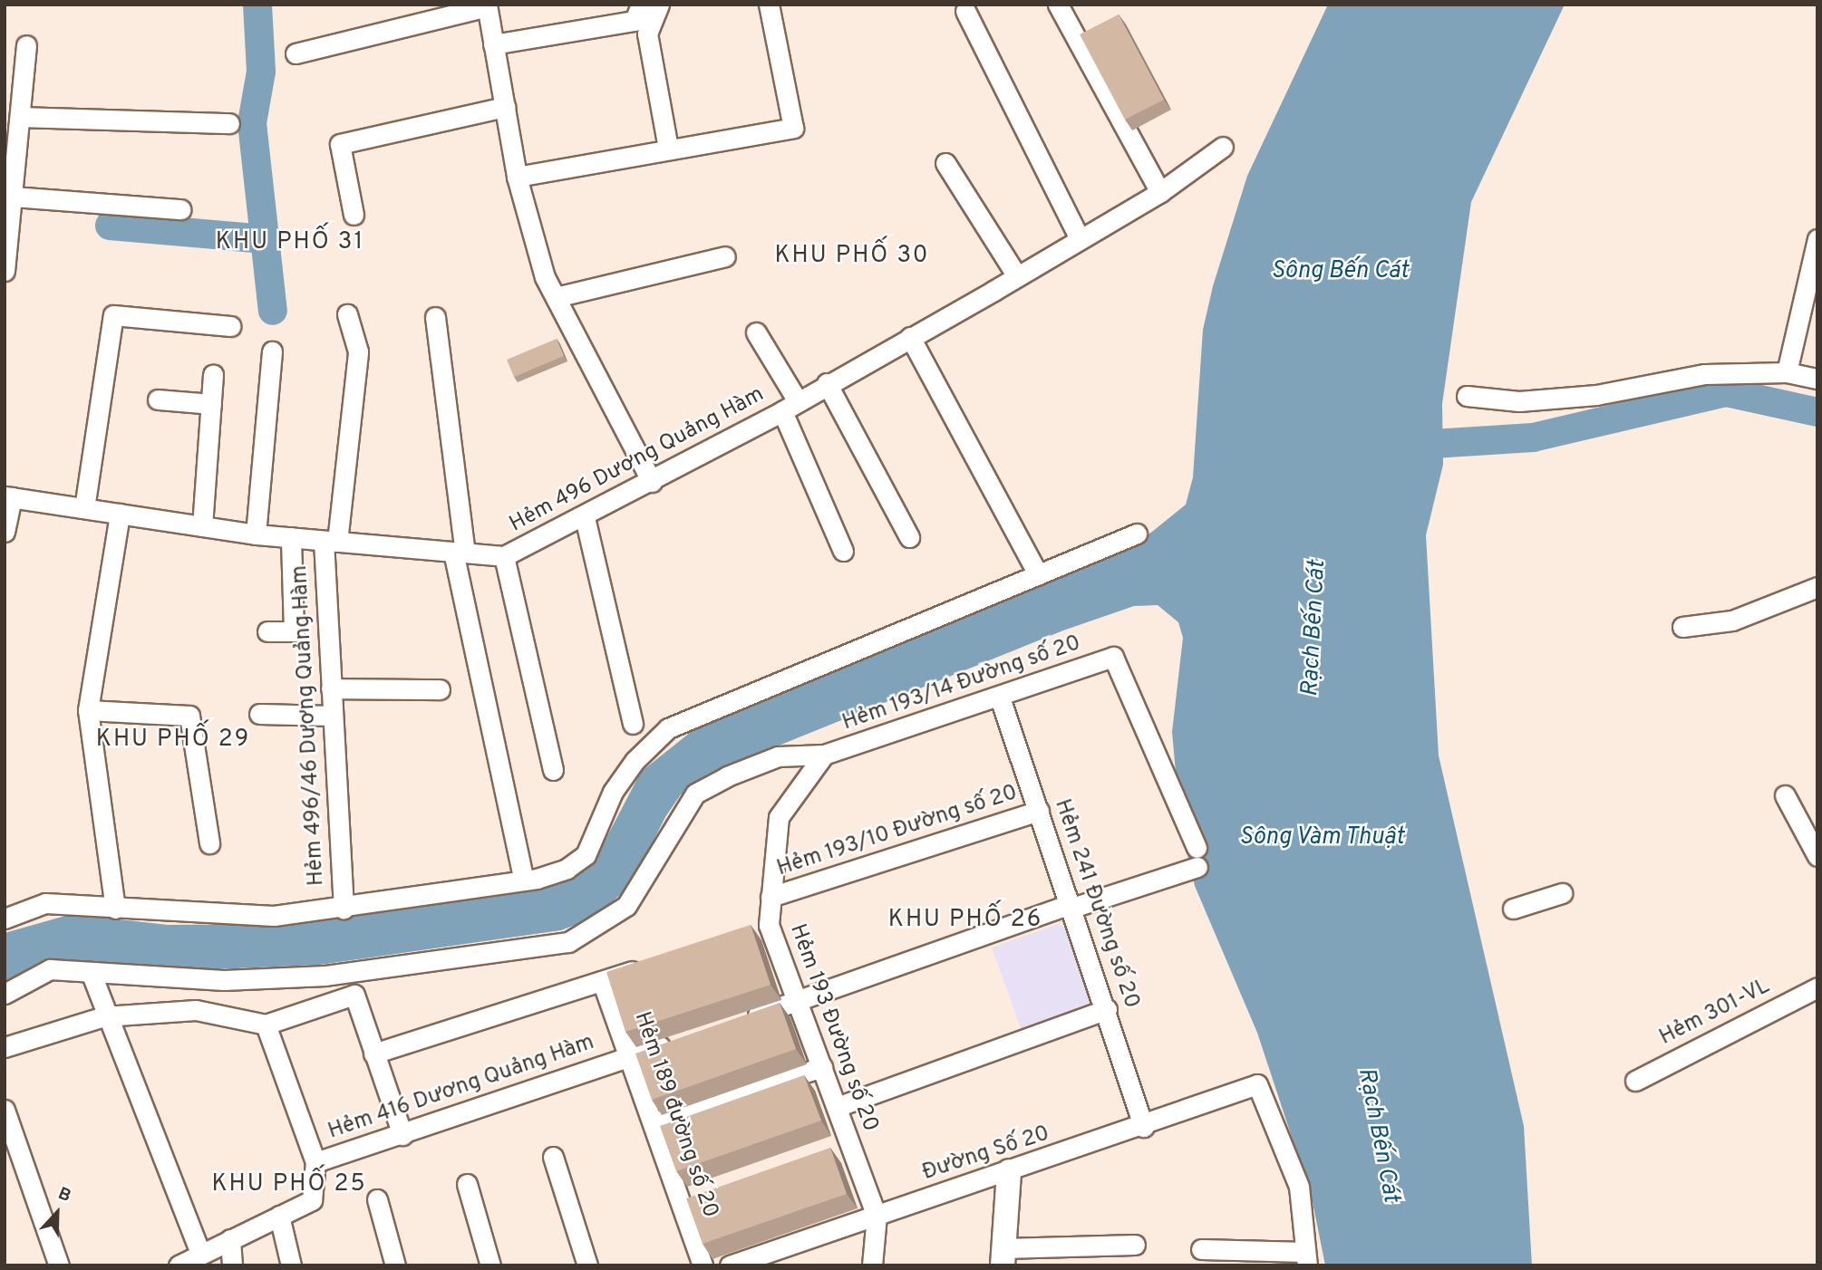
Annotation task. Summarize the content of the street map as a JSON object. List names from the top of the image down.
{
  "streets": {
    "street": [
      "Hẻm 496 Dương Quảng Hàm",
      "Hẻm 193/14 Đường số 20",
      "Hẻm 496/46 Dương Quảng Hàm",
      "Hẻm 193/10 Đường số 20",
      "Hẻm 241 Đường số 20",
      "Hẻm 301-VL",
      "Hẻm 193 Đường số 20",
      "Hẻm 416 Dương Quảng Hàm",
      "Hẻm 189 đường số 20",
      "Đường Số 20"
    ]
  },
  "crossings": [
    ["Hẻm 496 Dương Quảng Hàm", "Hẻm 496/46 Dương Quảng Hàm"],
    ["Hẻm 193/14 Đường số 20", "Hẻm 241 Đường số 20"],
    ["Hẻm 193/14 Đường số 20", "Hẻm 193 Đường số 20"],
    ["Hẻm 193/10 Đường số 20", "Hẻm 241 Đường số 20"],
    ["Hẻm 193/10 Đường số 20", "Hẻm 193 Đường số 20"],
    ["Hẻm 241 Đường số 20", "Đường Số 20"],
    ["Hẻm 193 Đường số 20", "Đường Số 20"],
    ["Hẻm 416 Dương Quảng Hàm", "Hẻm 189 đường số 20"]
  ],
  "districts": [
    "KHU PHỐ 31",
    "KHU PHỐ 30",
    "KHU PHỐ 29",
    "KHU PHỐ 26",
    "KHU PHỐ 25"
  ],
  "water": ["Sông Bến Cát", "Rạch Bến Cát", "Sông Vàm Thuật"],
  "north": "top"
}
